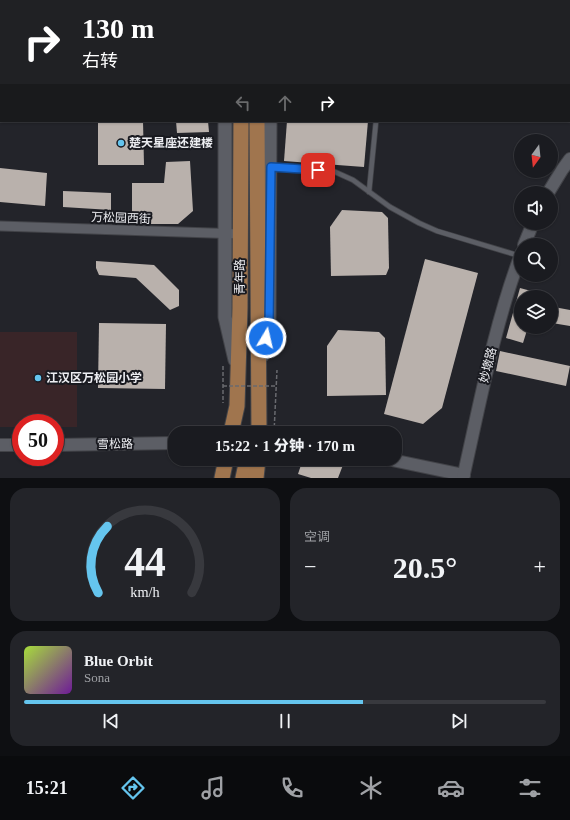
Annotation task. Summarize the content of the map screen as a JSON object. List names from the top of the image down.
{
  "streets": {
    "main road": ["青年路"],
    "street": ["万松园西街", "妙墩路", "雪松路"]
  },
  "crossings": [
    ["万松园西街", "青年路"]
  ],
  "places": ["楚天星座还建楼", "江汉区万松园小学"],
  "north": "bottom",
  "page": {
    "turn": ["130 m", "右转"],
    "limit": "50",
    "trip": "15:22 · 1 分钟 · 170 m",
    "tile": "空调",
    "heat": ["−", "20.5°", "+"],
    "song": ["Blue Orbit", "Sona"],
    "tabs": "15:21",
    "gauge": ["44", "km/h"]
  }
}
